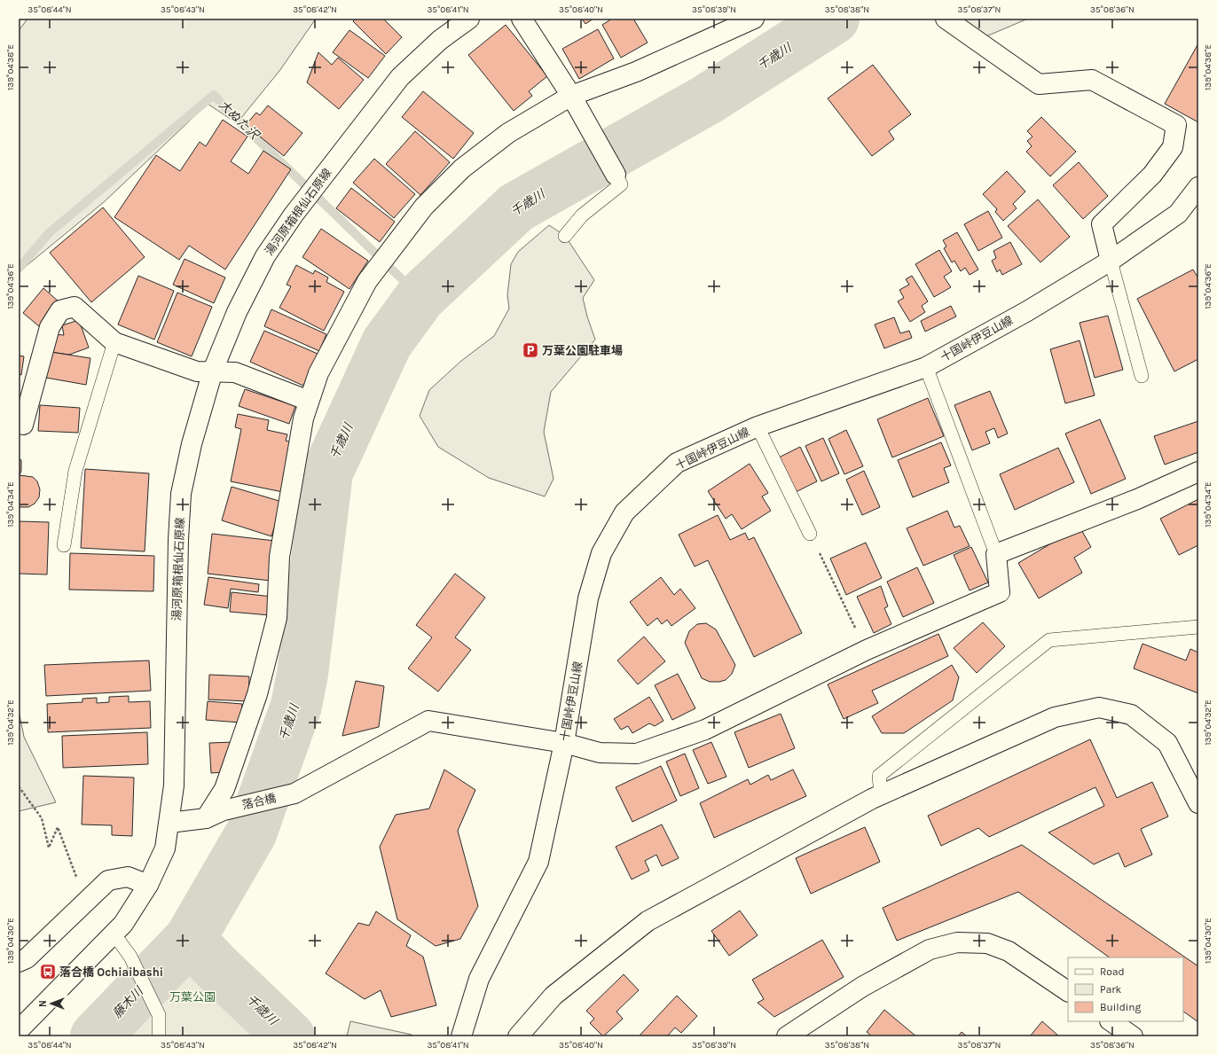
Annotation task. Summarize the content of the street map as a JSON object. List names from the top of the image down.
{
  "streets": {
    "street": ["湯河原箱根仙石原線", "十国峠伊豆山線", "落合橋"]
  },
  "crossings": [
    ["湯河原箱根仙石原線", "落合橋"],
    ["十国峠伊豆山線", "落合橋"]
  ],
  "water": ["千歳川", "大ぬた沢", "藤木川"],
  "parks": ["万葉公園"],
  "places": {
    "parking": ["万葉公園駐車場"],
    "bus stop": ["落合橋 Ochiaibashi"]
  },
  "legend": ["Road", "Park", "Building"],
  "north": "left",
  "coordinates": [
    "35°08'44\"N",
    "35°08'43\"N",
    "35°08'42\"N",
    "35°08'41\"N",
    "35°08'40\"N",
    "35°08'39\"N",
    "35°08'38\"N",
    "35°08'37\"N",
    "35°08'36\"N",
    "139°04'38\"E",
    "139°04'36\"E",
    "139°04'34\"E",
    "139°04'32\"E",
    "139°04'30\"E"
  ]
}
